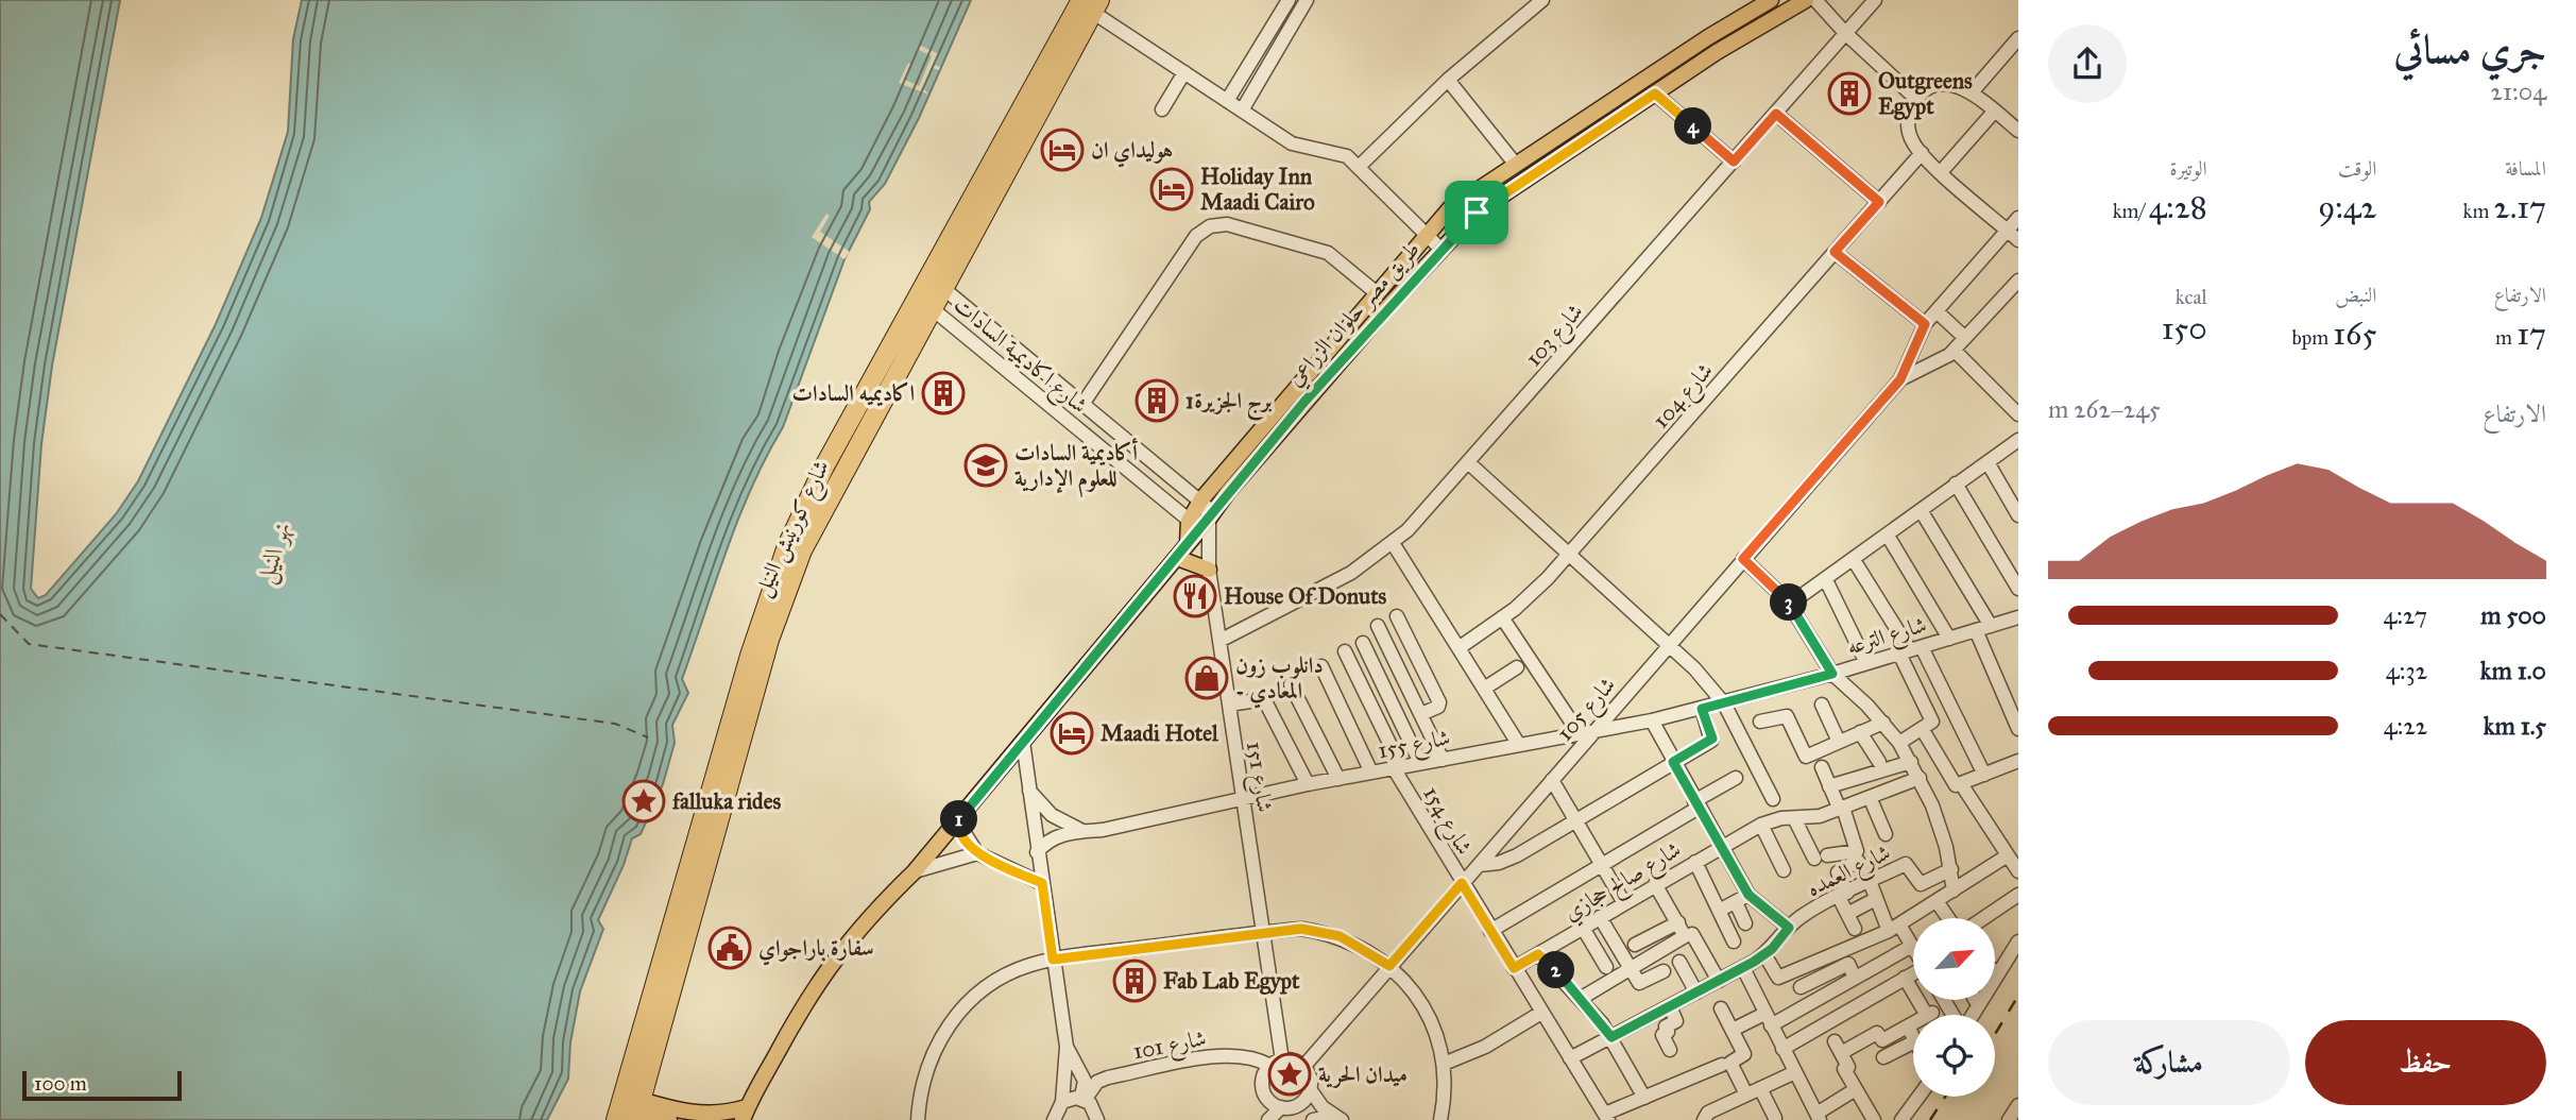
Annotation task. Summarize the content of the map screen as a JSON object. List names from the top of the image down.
{
  "streets": {
    "highway": ["شارع كورنيش النيل"],
    "main road": ["طريق مصر حلوان الزراعي"],
    "street": [
      "شارع 103",
      "شارع اكاديمية السادات",
      "شارع 104",
      "شارع الترعه",
      "شارع 105",
      "شارع 155",
      "شارع 151",
      "شارع 154",
      "شارع العمده",
      "شارع صالح حجازي",
      "شارع 101"
    ]
  },
  "crossings": [
    ["طريق مصر حلوان الزراعي", "شارع اكاديمية السادات"],
    ["طريق مصر حلوان الزراعي", "شارع 151"],
    ["شارع 103", "شارع 151"],
    ["شارع اكاديمية السادات", "شارع كورنيش النيل"],
    ["شارع اكاديمية السادات", "شارع 151"],
    ["شارع الترعه", "شارع 105"],
    ["شارع الترعه", "شارع 155"],
    ["شارع 105", "شارع 155"],
    ["شارع 105", "شارع 151"],
    ["شارع 105", "شارع 154"],
    ["شارع 105", "شارع 101"],
    ["شارع 155", "شارع 151"],
    ["شارع 155", "شارع 154"],
    ["شارع 151", "شارع 101"],
    ["شارع 154", "شارع العمده"],
    ["شارع 154", "شارع صالح حجازي"]
  ],
  "water": ["نهر النيل"],
  "places": {
    "building": [
      "Outgreens Egypt",
      "اكاديميه السادات",
      "برج الجزيرة1",
      "Fab Lab Egypt"
    ],
    "hotel": ["هوليداي ان", "Holiday Inn Maadi Cairo", "Maadi Hotel"],
    "school or university": ["أكاديمية السادات للعلوم الإدارية"],
    "restaurant": ["House Of Donuts"],
    "shop": ["دانلوب زون - المعادي"],
    "place": ["falluka rides", "ميدان الحرية"],
    "public building": ["سفارة باراجواي"]
  },
  "scale_bar": "100 m",
  "north": "top right",
  "page": {
    "heading": ["جري مسائي", "21:04"],
    "pins": [
      "4",
      "3",
      "1",
      "2"
    ],
    "stats": [
      ["المسافة", "2.17 km"],
      ["الوقت", "9:42"],
      ["الوتيرة", "4:28 /km"],
      ["الارتفاع", "17 m"],
      ["النبض", "165 bpm"],
      ["kcal", "150"]
    ],
    "chart": ["الارتفاع", "245–262 m"],
    "list": [
      {
        "name": "500 m",
        "note": "4:27"
      },
      {
        "name": "1.0 km",
        "note": "4:32"
      },
      {
        "name": "1.5 km",
        "note": "4:22"
      }
    ],
    "buttons": ["حفظ", "مشاركة"],
    "scale": "100 m"
  }
}
